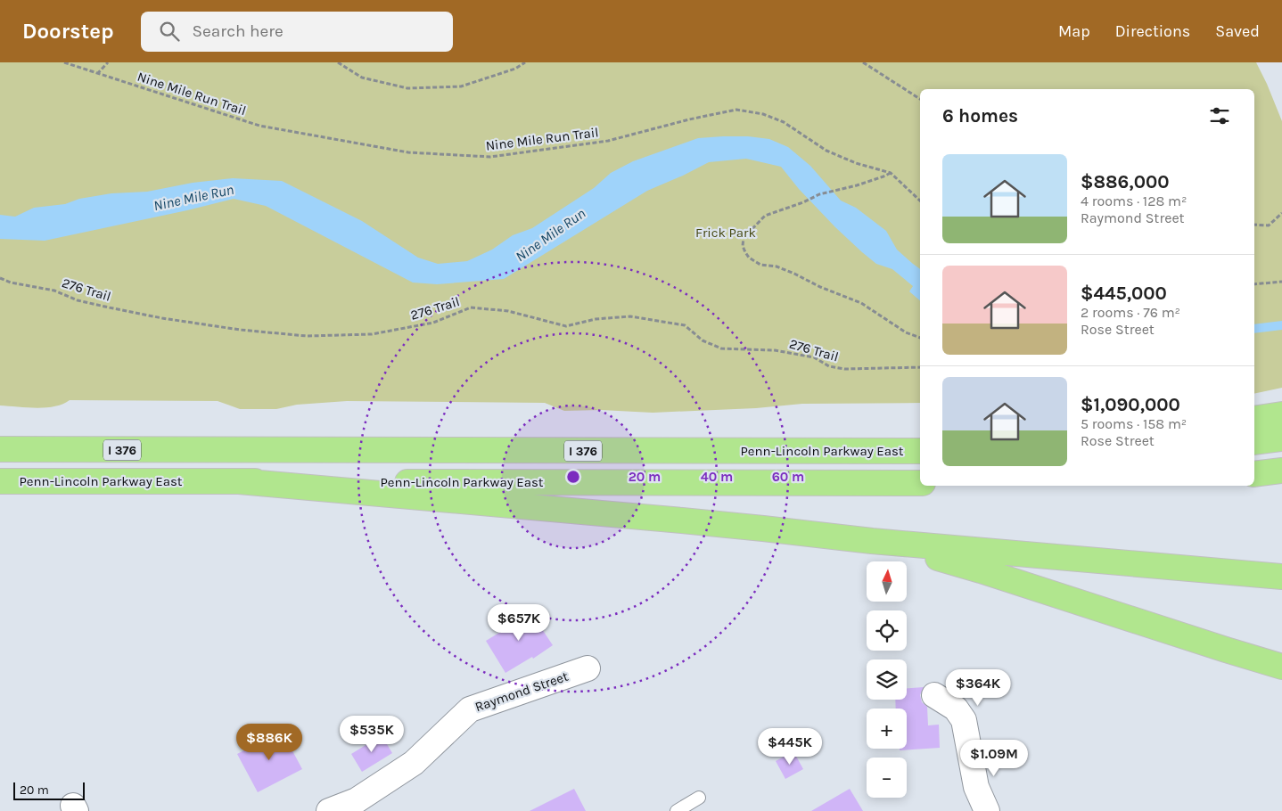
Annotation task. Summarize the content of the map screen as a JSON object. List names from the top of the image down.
{
  "streets": {
    "highway": ["I 376", "Penn-Lincoln Parkway East"],
    "street": ["Raymond Street"],
    "path": ["Nine Mile Run Trail", "276 Trail"]
  },
  "water": ["Nine Mile Run"],
  "parks": ["Frick Park"],
  "scale_bar": "20 m",
  "north": "top",
  "page": {
    "header": "Doorstep",
    "search": "Search here",
    "nav": ["Map", "Directions", "Saved"],
    "heading": "6 homes",
    "list": [
      {
        "name": "$886,000",
        "note": "4 rooms · 128 m² · Raymond Street"
      },
      {
        "name": "$445,000",
        "note": "2 rooms · 76 m² · Rose Street"
      },
      {
        "name": "$1,090,000",
        "note": "5 rooms · 158 m² · Rose Street"
      }
    ],
    "map_buttons": ["+", "−"],
    "price": [
      "$657K",
      "$364K",
      "$535K",
      "$886K",
      "$445K",
      "$1.09M"
    ],
    "scale": "20 m"
  },
  "rings": ["20 m", "40 m", "60 m"]
}
